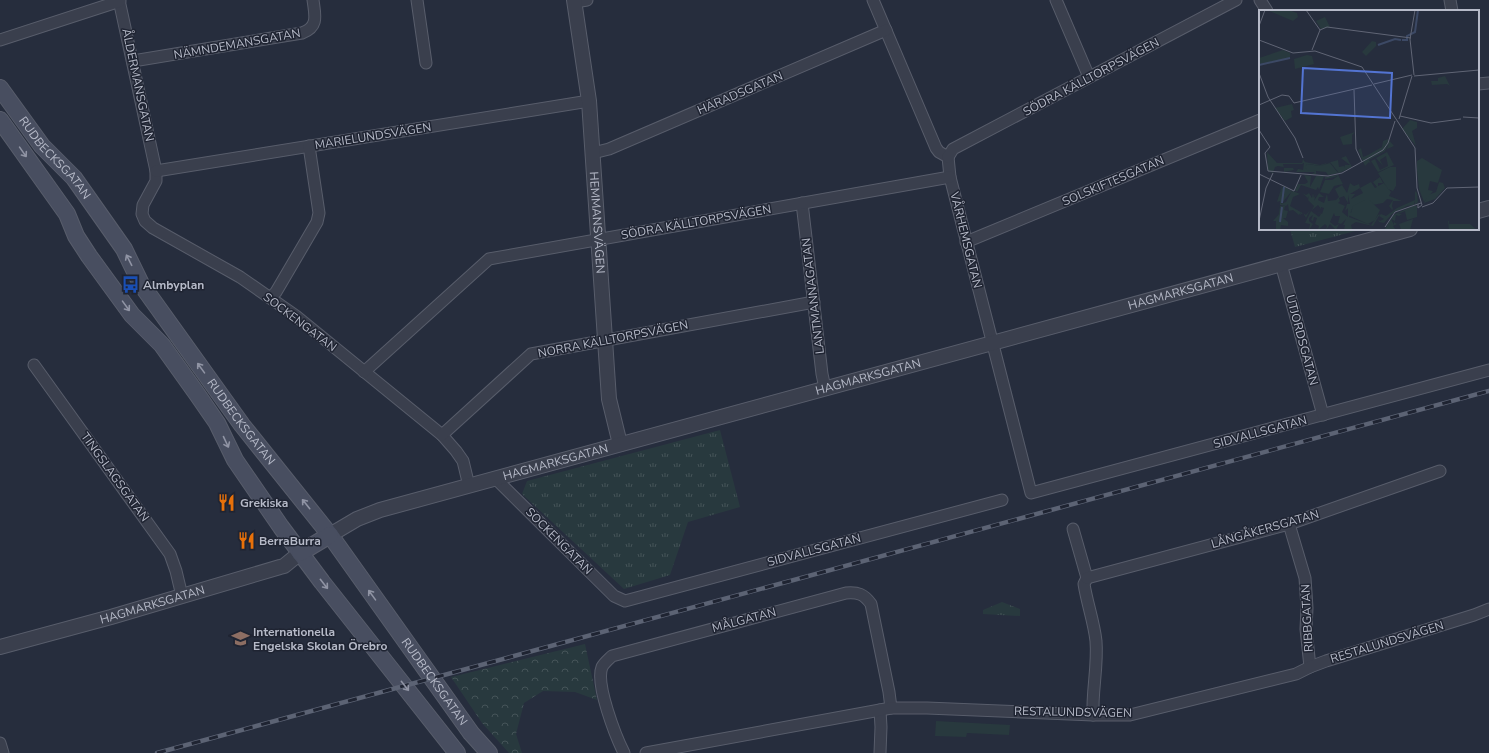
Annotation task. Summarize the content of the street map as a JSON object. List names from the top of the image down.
{
  "streets": {
    "main road": ["RUDBECKSGATAN"],
    "street": [
      "NÄMNDEMANSGATAN",
      "SÖDRA KÄLLTORPSVÄGEN",
      "ÅLDERMANSGATAN",
      "HÄRADSGATAN",
      "MARIELUNDSVÄGEN",
      "SOLSKIFTESGATAN",
      "HEMMANSVÄGEN",
      "VÅRHEMSGATAN",
      "HAGMARKSGATAN",
      "LANTMANNAGATAN",
      "SOCKENGATAN",
      "NORRA KÄLLTORPSVÄGEN",
      "UTJORDSGATAN",
      "SIDVALLSGATAN",
      "TINGSLAGSGATAN",
      "LÅNGÅKERSGATAN",
      "RIBBGATAN",
      "MÅLGATAN",
      "RESTALUNDSVÄGEN"
    ]
  },
  "crossings": [
    ["NÄMNDEMANSGATAN", "ÅLDERMANSGATAN"],
    ["SÖDRA KÄLLTORPSVÄGEN", "HEMMANSVÄGEN"],
    ["SÖDRA KÄLLTORPSVÄGEN", "VÅRHEMSGATAN"],
    ["SÖDRA KÄLLTORPSVÄGEN", "LANTMANNAGATAN"],
    ["SÖDRA KÄLLTORPSVÄGEN", "SOCKENGATAN"],
    ["ÅLDERMANSGATAN", "MARIELUNDSVÄGEN"],
    ["ÅLDERMANSGATAN", "SOCKENGATAN"],
    ["HÄRADSGATAN", "HEMMANSVÄGEN"],
    ["MARIELUNDSVÄGEN", "HEMMANSVÄGEN"],
    ["MARIELUNDSVÄGEN", "SOCKENGATAN"],
    ["RUDBECKSGATAN", "HAGMARKSGATAN"],
    ["SOLSKIFTESGATAN", "VÅRHEMSGATAN"],
    ["HEMMANSVÄGEN", "HAGMARKSGATAN"],
    ["HEMMANSVÄGEN", "NORRA KÄLLTORPSVÄGEN"],
    ["VÅRHEMSGATAN", "HAGMARKSGATAN"],
    ["VÅRHEMSGATAN", "SIDVALLSGATAN"],
    ["HAGMARKSGATAN", "LANTMANNAGATAN"],
    ["HAGMARKSGATAN", "SOCKENGATAN"],
    ["HAGMARKSGATAN", "UTJORDSGATAN"],
    ["HAGMARKSGATAN", "TINGSLAGSGATAN"],
    ["LANTMANNAGATAN", "NORRA KÄLLTORPSVÄGEN"],
    ["SOCKENGATAN", "NORRA KÄLLTORPSVÄGEN"],
    ["SOCKENGATAN", "SIDVALLSGATAN"],
    ["UTJORDSGATAN", "SIDVALLSGATAN"],
    ["LÅNGÅKERSGATAN", "RIBBGATAN"],
    ["RIBBGATAN", "RESTALUNDSVÄGEN"],
    ["MÅLGATAN", "RESTALUNDSVÄGEN"]
  ],
  "places": {
    "bus stop": ["Almbyplan"],
    "restaurant": ["Grekiska", "BerraBurra"],
    "school or university": ["Internationella Engelska Skolan Örebro"]
  }
}
